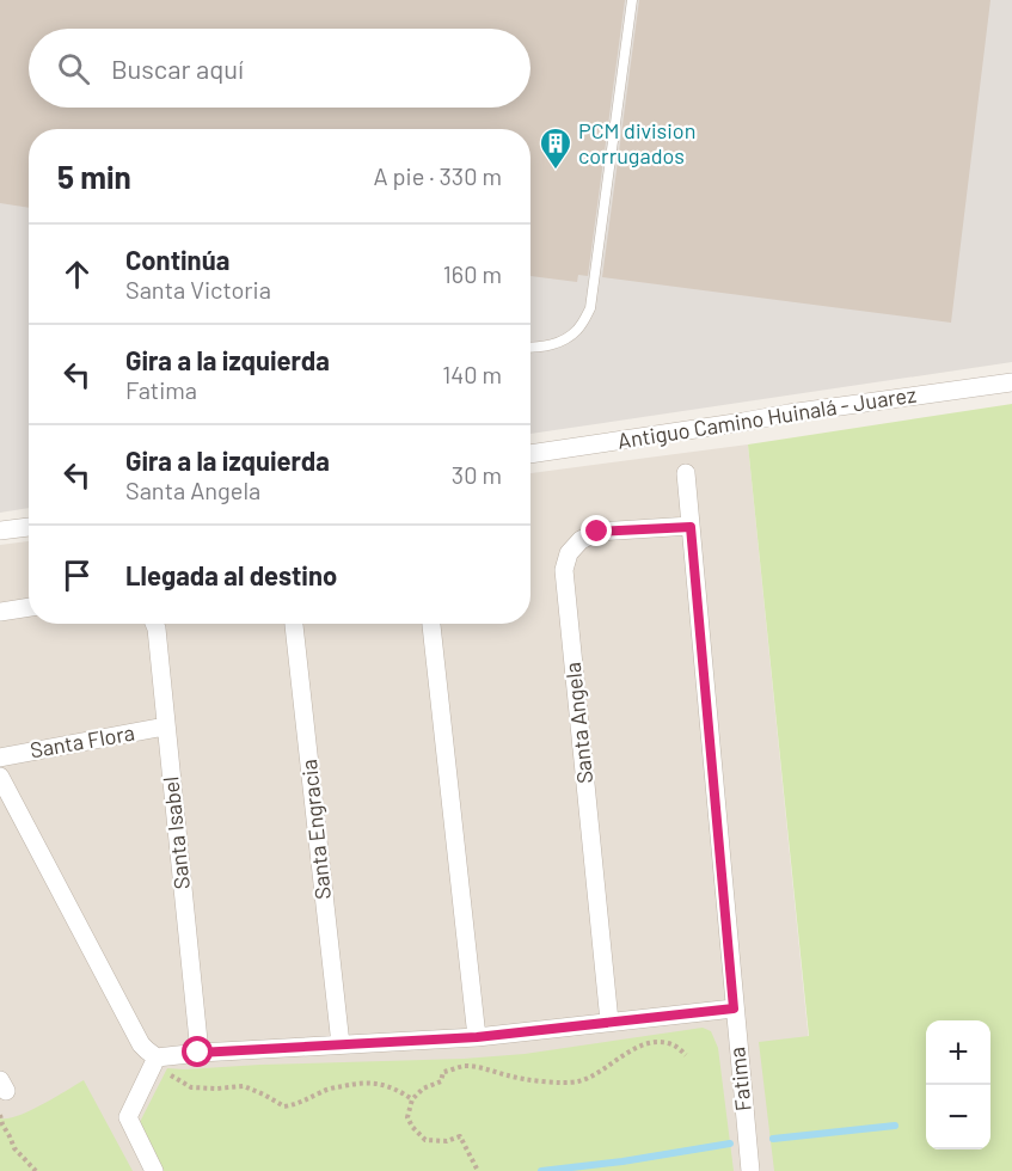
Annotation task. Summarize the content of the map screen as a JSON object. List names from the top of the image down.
{
  "streets": {
    "street": [
      "Antiguo Camino Huinalá - Juarez",
      "Santa Angela",
      "Santa Flora",
      "Santa Engracia",
      "Santa Isabel",
      "Fatima"
    ]
  },
  "crossings": [
    ["Santa Angela", "Fatima"],
    ["Santa Flora", "Santa Isabel"]
  ],
  "places": {
    "building": ["PCM division corrugados"]
  },
  "page": {
    "search": "Buscar aquí",
    "heading": ["5 min", "A pie · 330 m"],
    "list": [
      ["Continúa", "Santa Victoria", "160 m"],
      ["Gira a la izquierda", "Fatima", "140 m"],
      ["Gira a la izquierda", "Santa Angela", "30 m"],
      "Llegada al destino"
    ],
    "map_buttons": ["+", "−"]
  }
}
